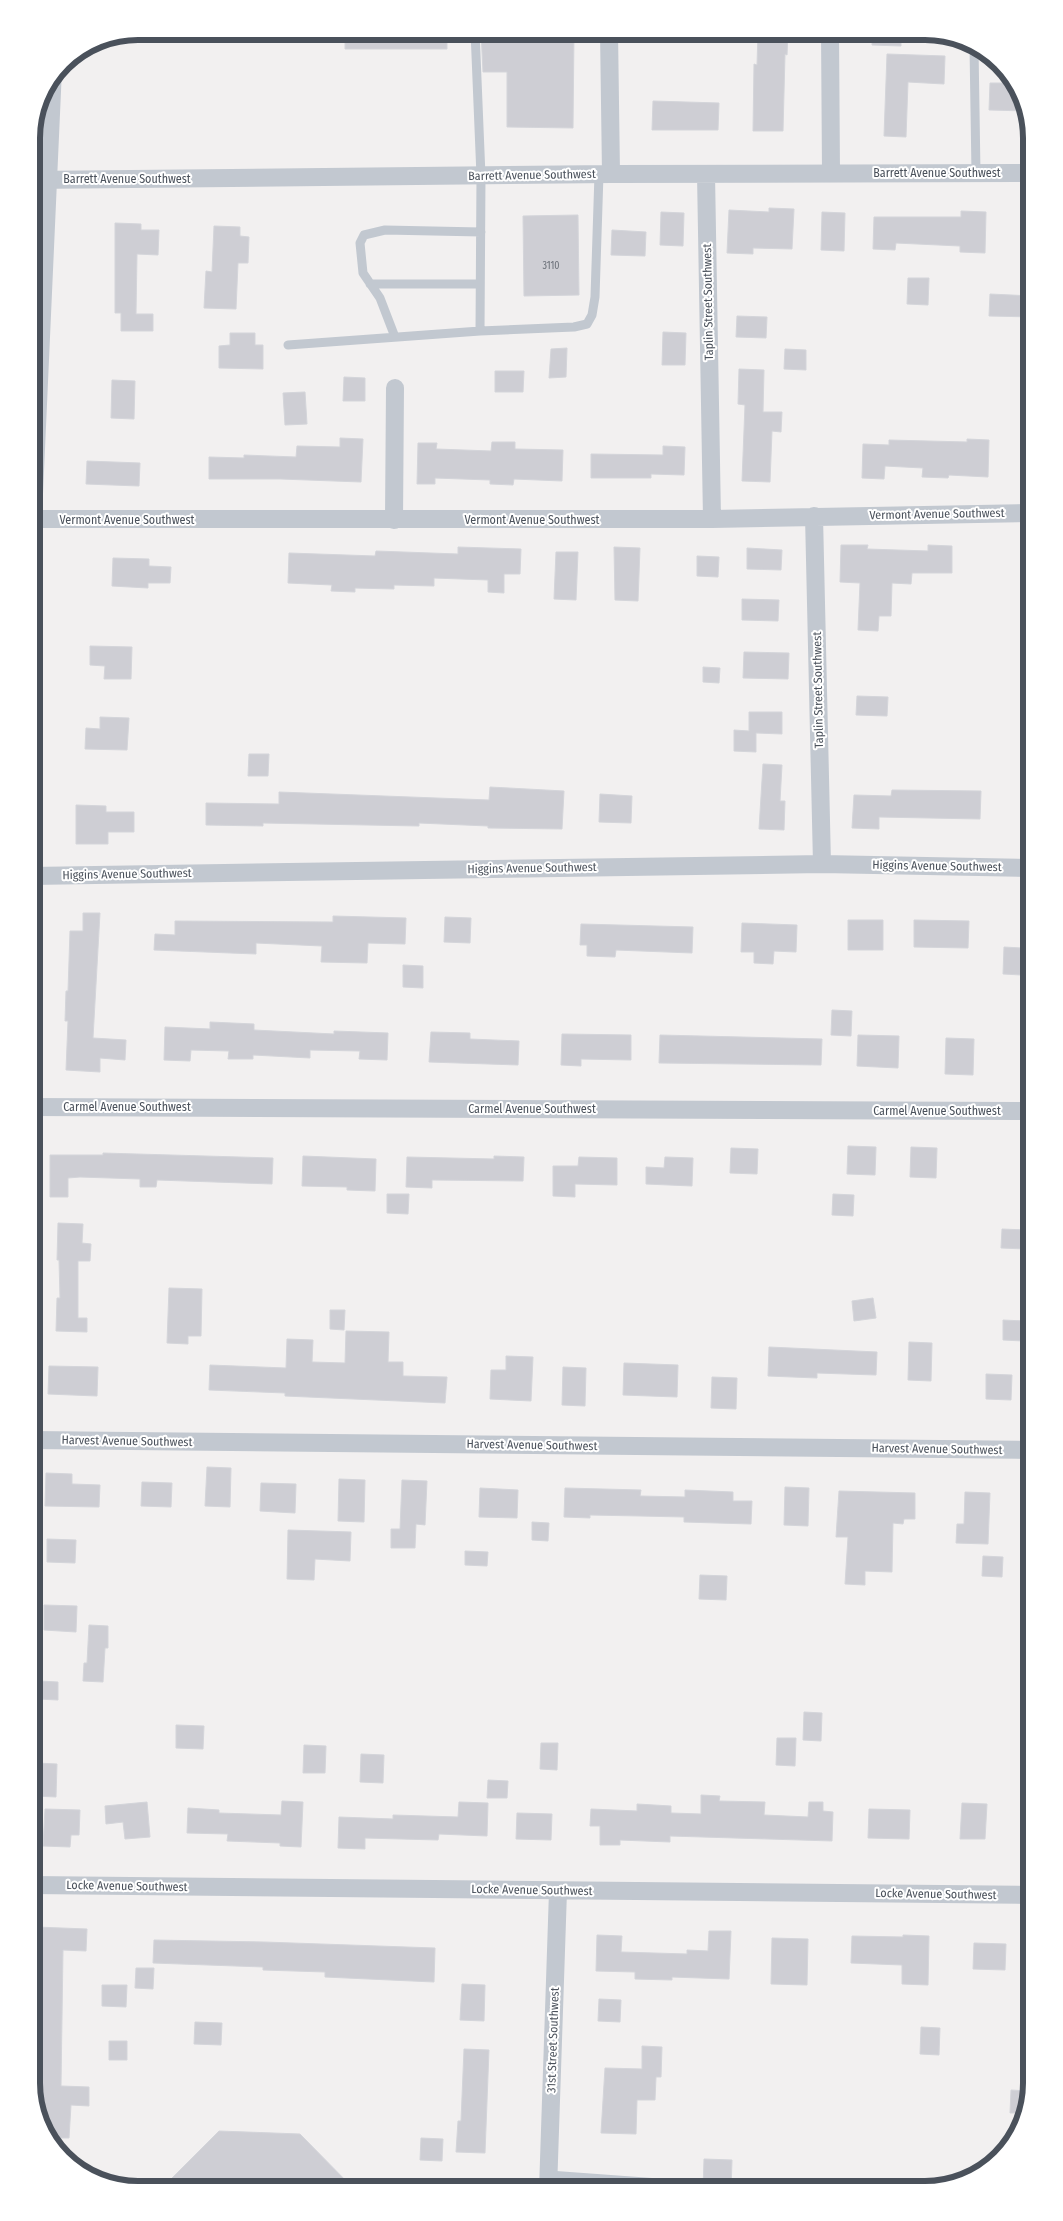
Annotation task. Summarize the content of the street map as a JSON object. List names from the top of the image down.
{
  "streets": {
    "street": [
      "Barrett Avenue Southwest",
      "Taplin Street Southwest",
      "Vermont Avenue Southwest",
      "Higgins Avenue Southwest",
      "Carmel Avenue Southwest",
      "Harvest Avenue Southwest",
      "Locke Avenue Southwest",
      "31st Street Southwest"
    ]
  },
  "crossings": [
    ["Barrett Avenue Southwest", "Taplin Street Southwest"],
    ["Taplin Street Southwest", "Vermont Avenue Southwest"],
    ["Taplin Street Southwest", "Higgins Avenue Southwest"],
    ["Locke Avenue Southwest", "31st Street Southwest"]
  ],
  "house_numbers": ["3110"]
}
